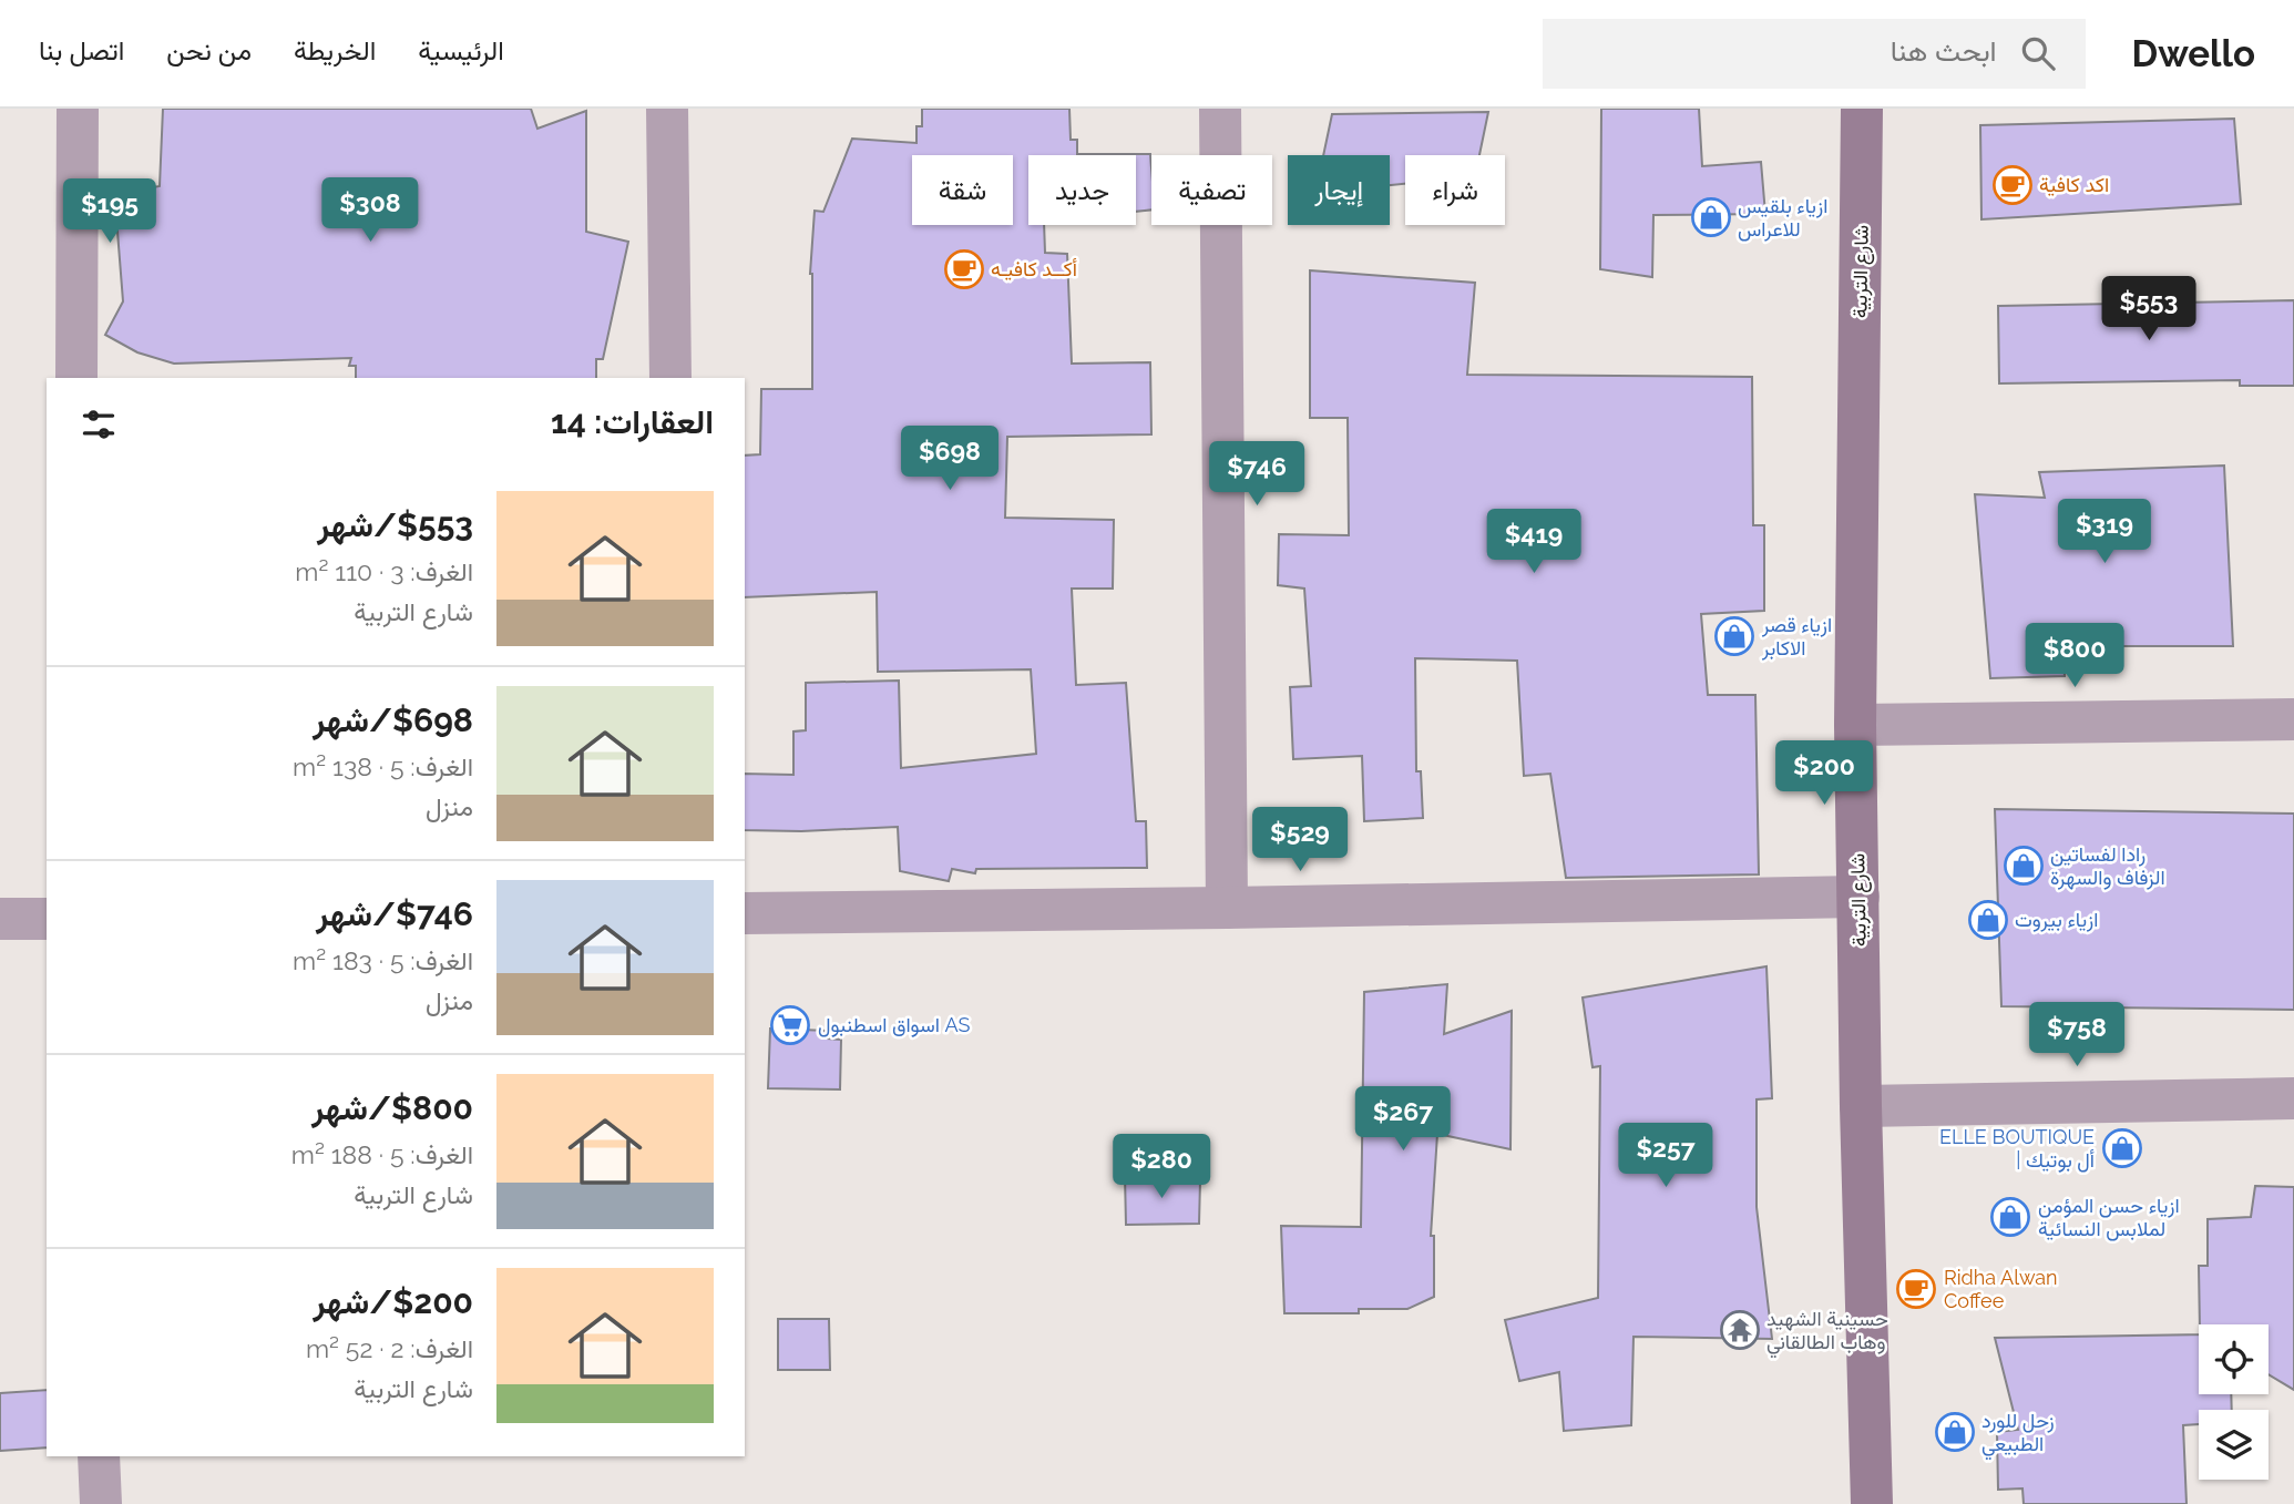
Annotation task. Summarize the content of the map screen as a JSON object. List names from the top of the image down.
{
  "streets": {
    "street": ["شارع التربية"]
  },
  "places": {
    "cafe": ["اكد كافية", "أكــد كافيـه", "Ridha Alwan Coffee"],
    "shop": [
      "ازياء بلقيس للاعراس",
      "ازياء قصر الاكابر",
      "رادا لفساتين الزفاف والسهرة",
      "ازياء بيروت",
      "ELLE BOUTIQUE | أل بوتيك",
      "ازياء حسن المؤمن لملابس النسائية",
      "زحل للورد الطبيعي"
    ],
    "supermarket": ["اسواق اسطنبول AS"],
    "temple": ["حسينية الشهيد وهاب الطالقاني"]
  },
  "page": {
    "header": "Dwello",
    "search": "ابحث هنا",
    "nav": [
      "الرئيسية",
      "الخريطة",
      "من نحن",
      "اتصل بنا"
    ],
    "chip": [
      "شراء",
      "إيجار",
      "تصفية",
      "جديد",
      "شقة"
    ],
    "price": [
      "$308",
      "$195",
      "$553",
      "$698",
      "$746",
      "$319",
      "$419",
      "$800",
      "$200",
      "$529",
      "$758",
      "$267",
      "$257",
      "$280"
    ],
    "heading": "العقارات: 14",
    "list": [
      {
        "name": "$553/شهر",
        "note": "الغرف: 3 · 110 m² · شارع التربية"
      },
      {
        "name": "$698/شهر",
        "note": "الغرف: 5 · 138 m² · منزل"
      },
      {
        "name": "$746/شهر",
        "note": "الغرف: 5 · 183 m² · منزل"
      },
      {
        "name": "$800/شهر",
        "note": "الغرف: 5 · 188 m² · شارع التربية"
      },
      {
        "name": "$200/شهر",
        "note": "الغرف: 2 · 52 m² · شارع التربية"
      }
    ]
  }
}
